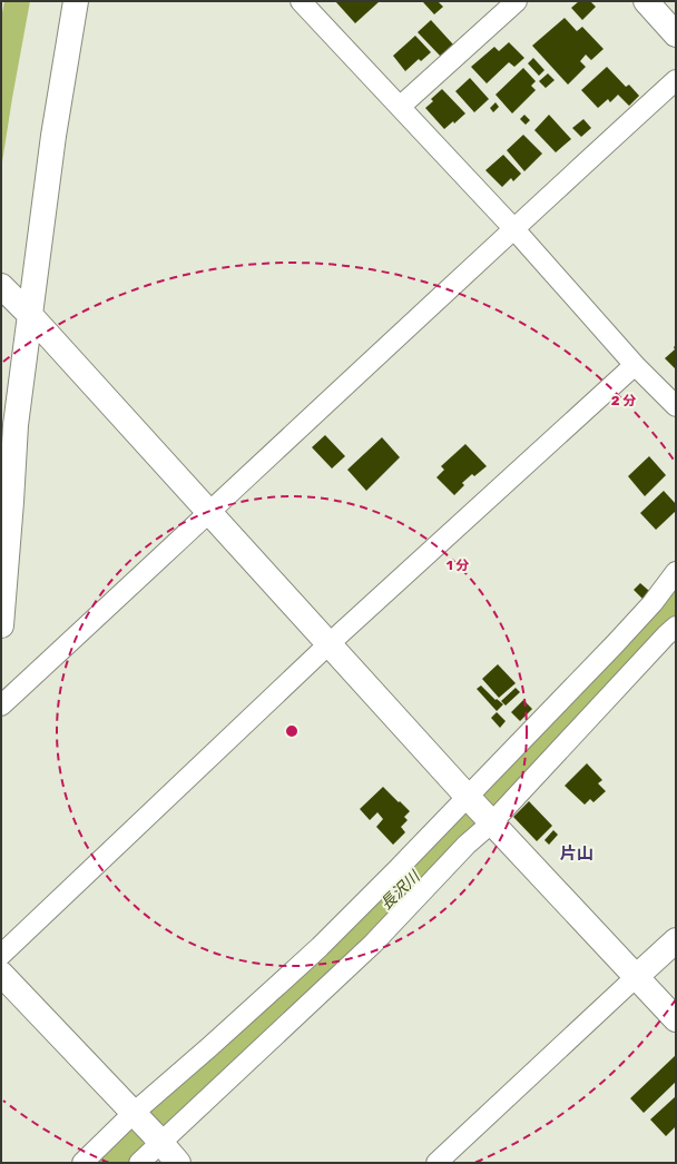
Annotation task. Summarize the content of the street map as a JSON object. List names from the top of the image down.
{
  "districts": ["片山"],
  "water": ["長沢川"],
  "rings": ["2 分", "1 分"]
}
